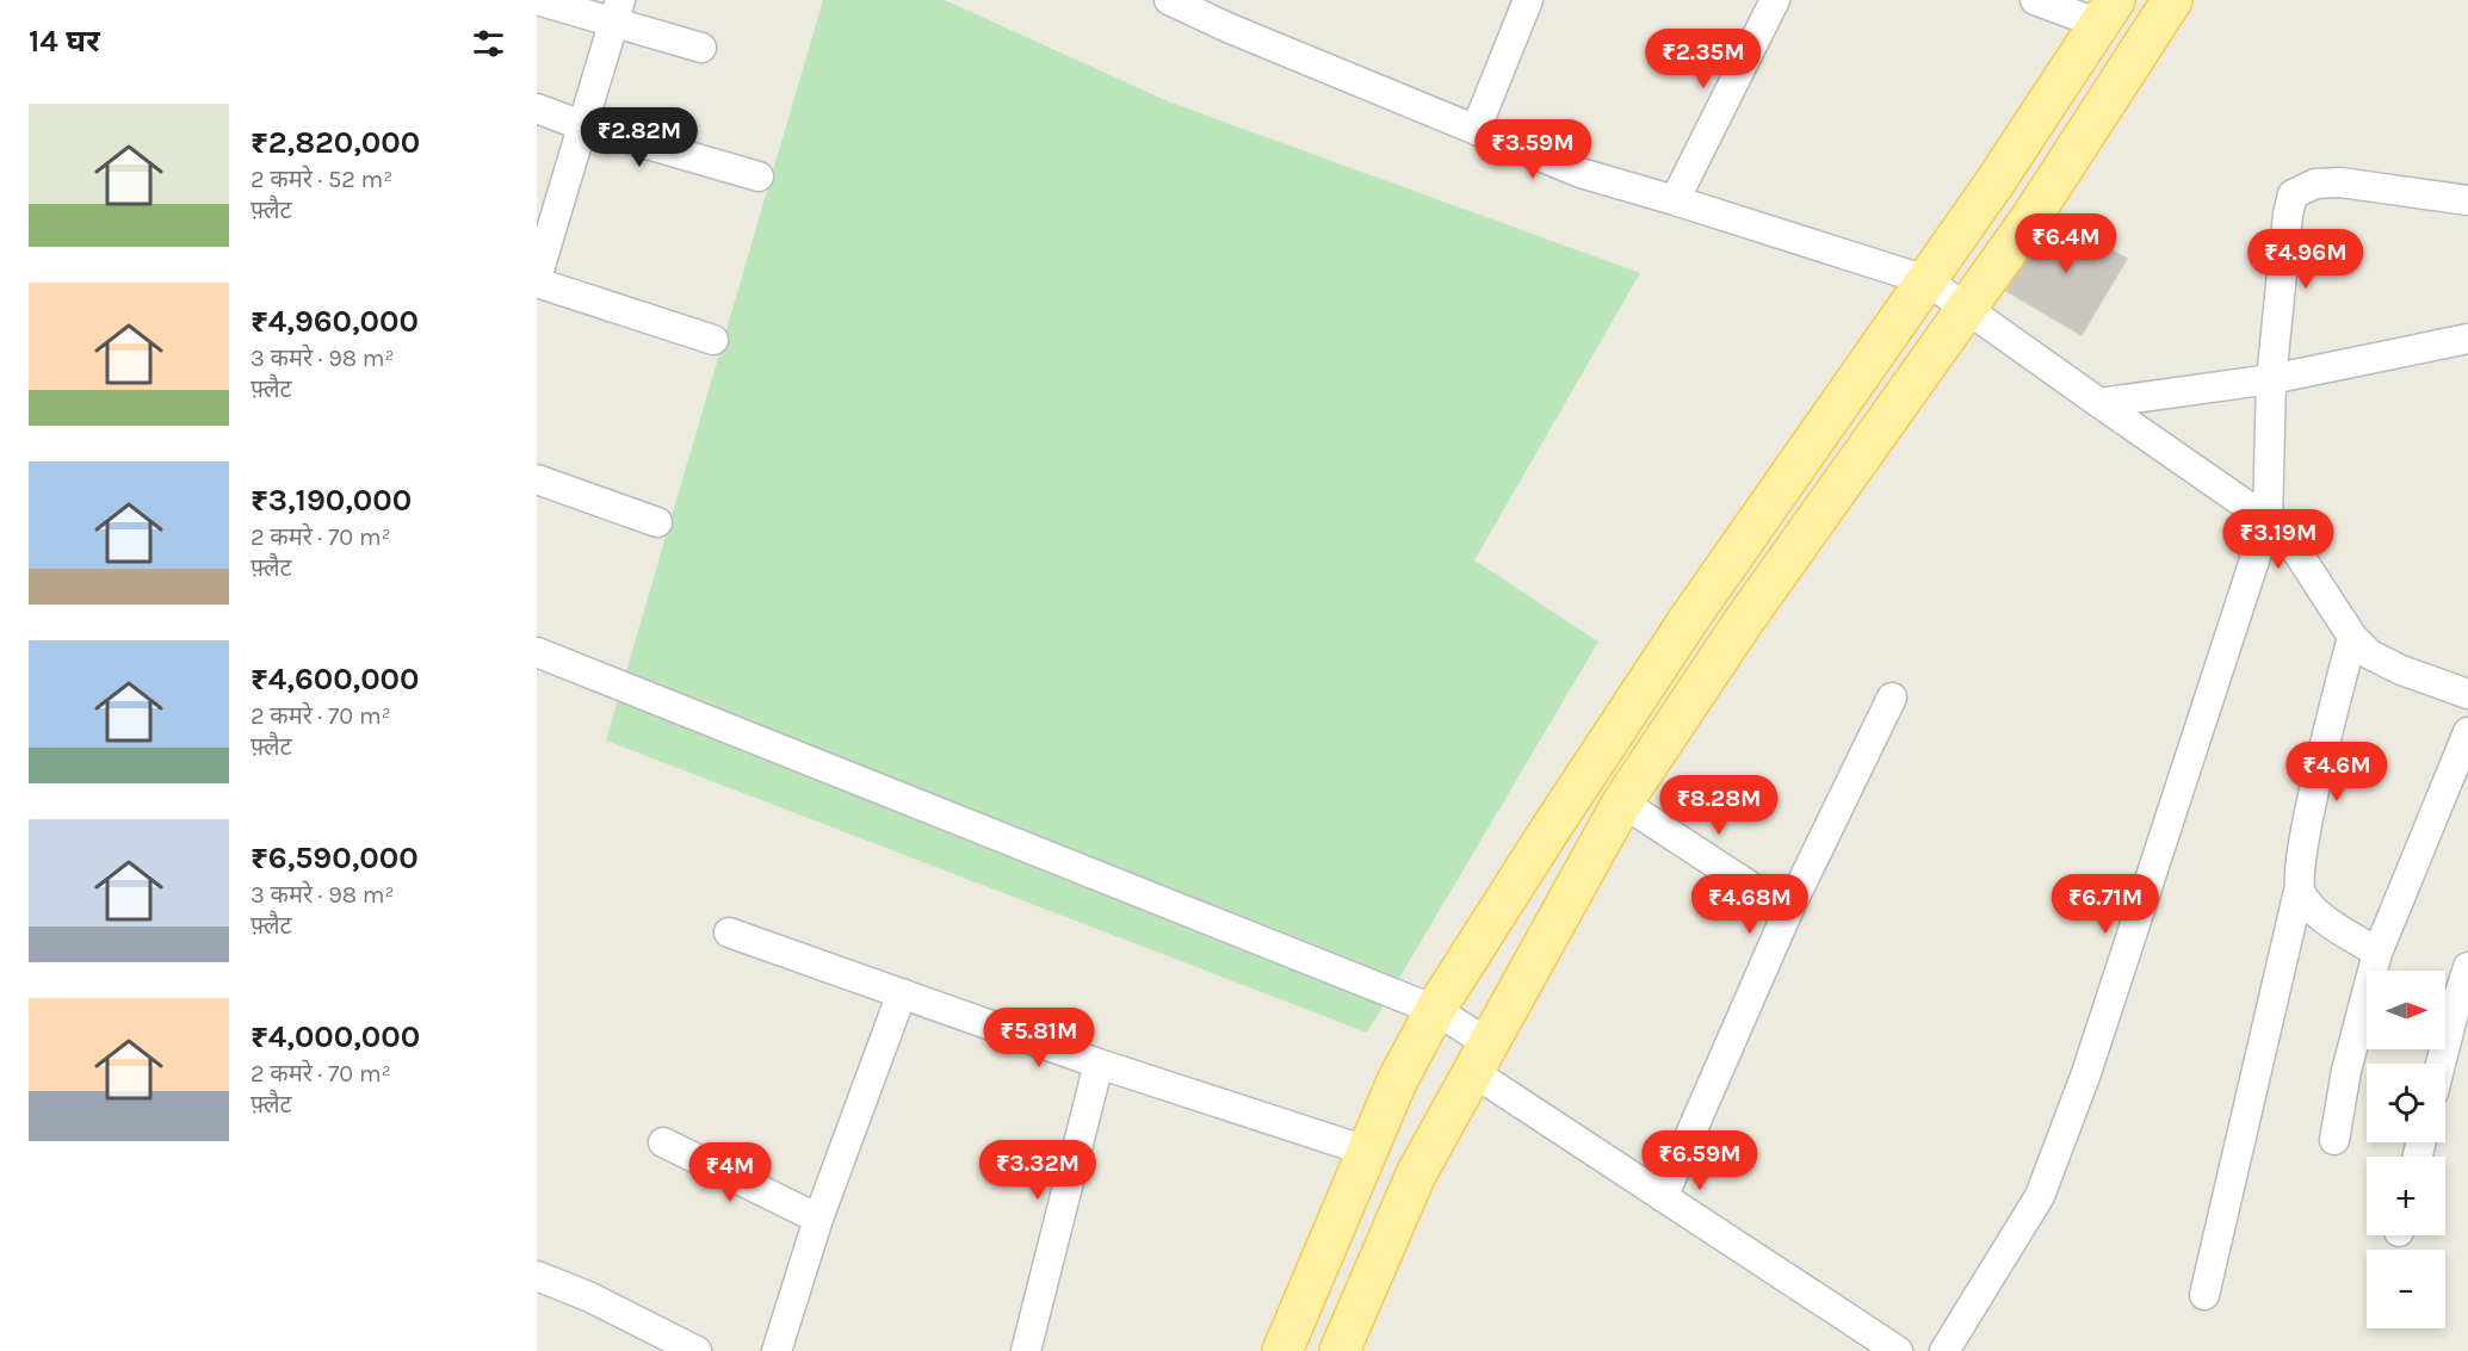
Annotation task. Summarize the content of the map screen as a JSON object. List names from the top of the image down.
{
  "north": "right",
  "page": {
    "heading": "14 घर",
    "price": [
      "₹2.35M",
      "₹2.82M",
      "₹3.59M",
      "₹6.4M",
      "₹4.96M",
      "₹3.19M",
      "₹4.6M",
      "₹8.28M",
      "₹4.68M",
      "₹6.71M",
      "₹5.81M",
      "₹6.59M",
      "₹3.32M",
      "₹4M"
    ],
    "list": [
      {
        "name": "₹2,820,000",
        "note": "2 कमरे · 52 m² · फ़्लैट"
      },
      {
        "name": "₹4,960,000",
        "note": "3 कमरे · 98 m² · फ़्लैट"
      },
      {
        "name": "₹3,190,000",
        "note": "2 कमरे · 70 m² · फ़्लैट"
      },
      {
        "name": "₹4,600,000",
        "note": "2 कमरे · 70 m² · फ़्लैट"
      },
      {
        "name": "₹6,590,000",
        "note": "3 कमरे · 98 m² · फ़्लैट"
      },
      {
        "name": "₹4,000,000",
        "note": "2 कमरे · 70 m² · फ़्लैट"
      }
    ],
    "map_buttons": ["+", "−"]
  }
}
